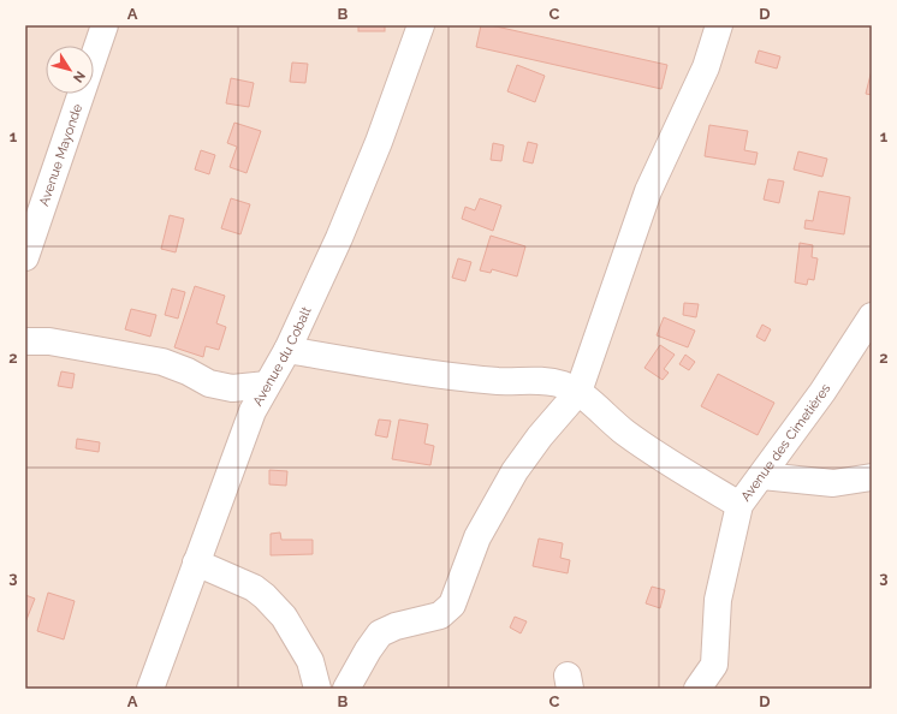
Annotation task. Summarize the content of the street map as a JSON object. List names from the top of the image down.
{
  "streets": {
    "street": ["Avenue Mayonde", "Avenue du Cobalt", "Avenue des Cimetières"]
  },
  "north": "bottom right",
  "grid": {
    "columns": [
      "A",
      "B",
      "C",
      "D"
    ],
    "rows": ["1", "2", "3"]
  }
}
